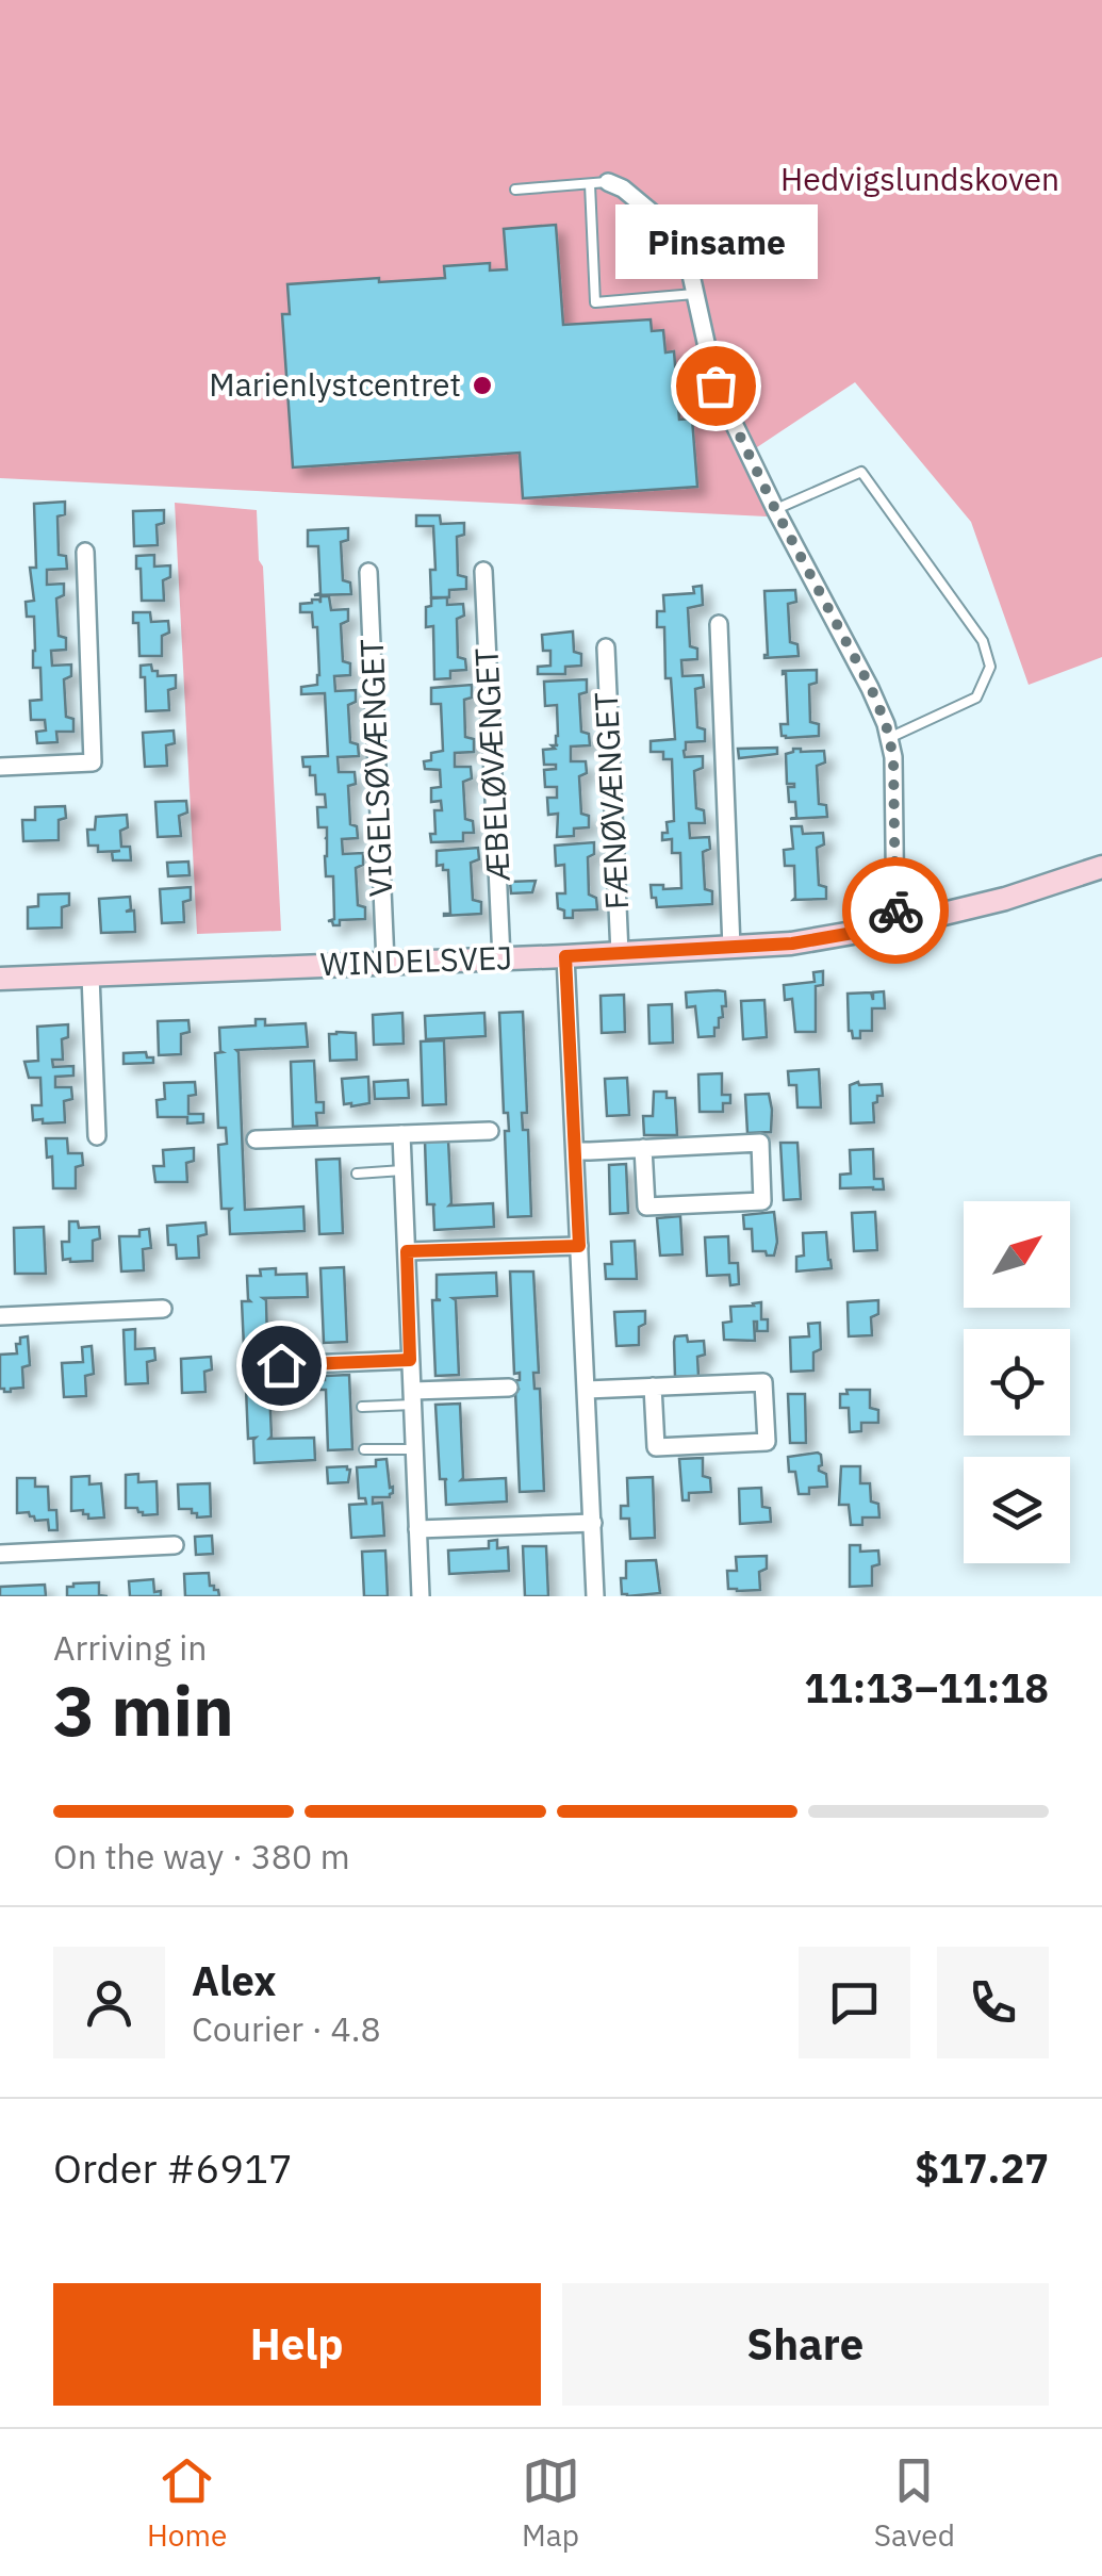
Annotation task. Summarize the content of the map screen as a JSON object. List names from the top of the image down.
{
  "streets": {
    "street": [
      "ÆBELØVÆNGET",
      "VIGELSØVÆNGET",
      "FÆNØVÆNGET",
      "WINDELSVEJ"
    ]
  },
  "crossings": [
    ["ÆBELØVÆNGET", "WINDELSVEJ"],
    ["VIGELSØVÆNGET", "WINDELSVEJ"],
    ["FÆNØVÆNGET", "WINDELSVEJ"]
  ],
  "parks": ["Hedvigslundskoven"],
  "places": ["Marienlystcentret", "Pinsame"],
  "north": "top right",
  "page": {
    "bubble": "Pinsame",
    "heading": ["3 min", "Arriving in", "11:13–11:18"],
    "panel": [
      "Alex",
      "Courier · 4.8",
      "Order #6917",
      "$17.27"
    ],
    "bar": "On the way · 380 m",
    "buttons": ["Help", "Share"],
    "tabs": ["Home", "Map", "Saved"]
  }
}
